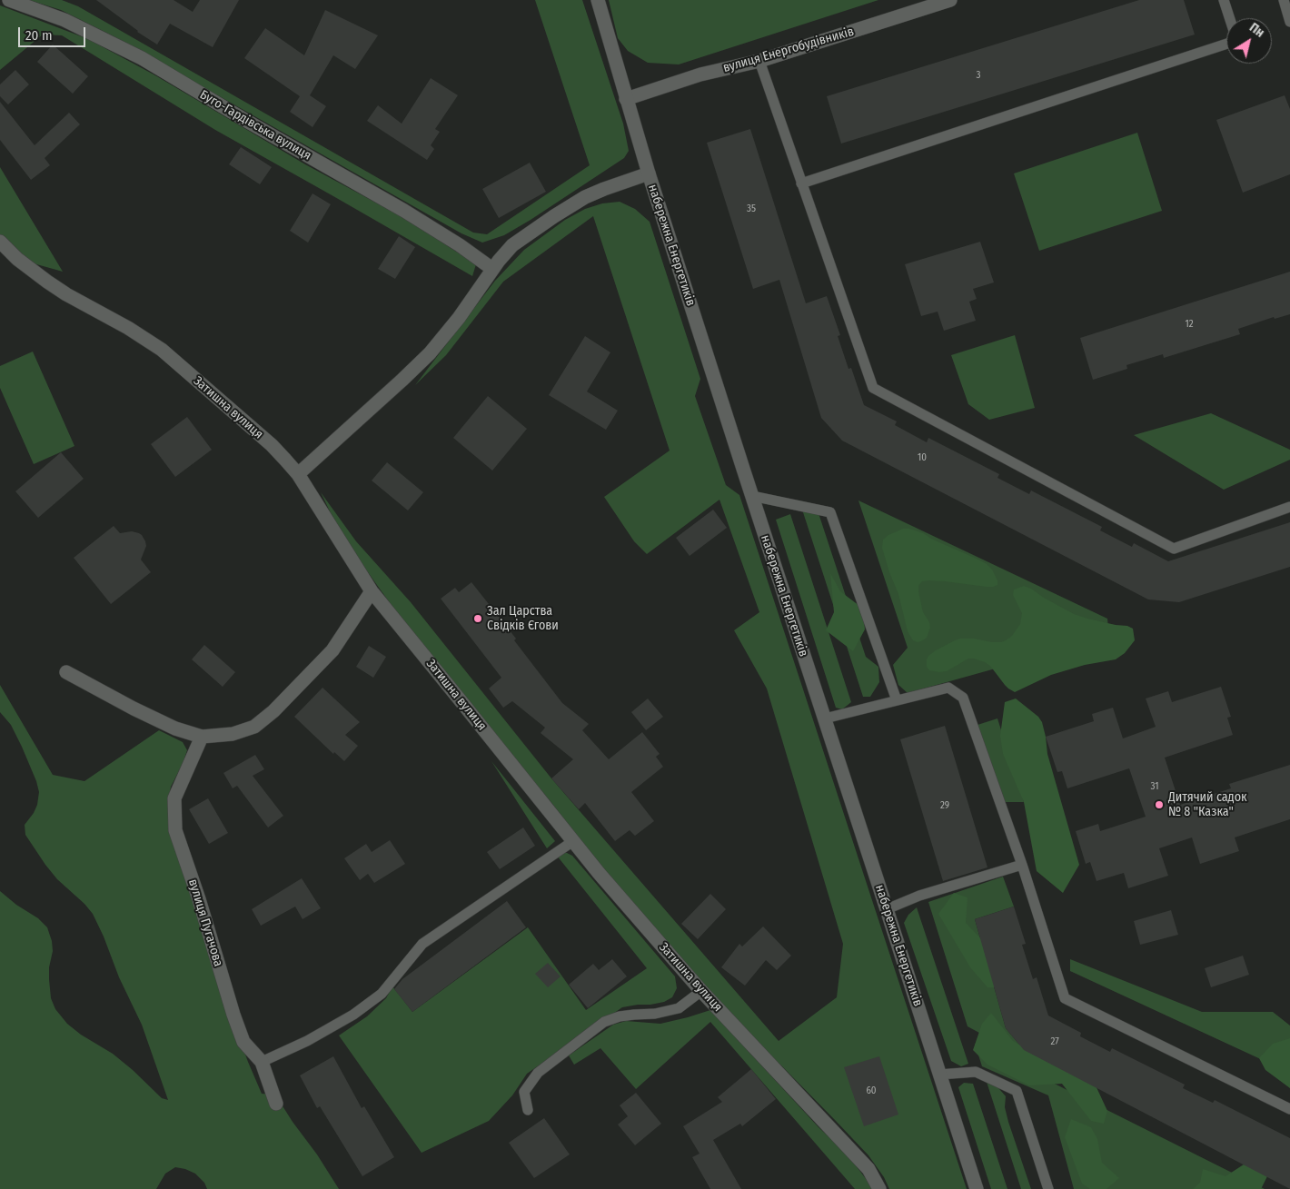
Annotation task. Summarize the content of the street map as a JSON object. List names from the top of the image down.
{
  "streets": {
    "street": [
      "вулиця Енергобудівників",
      "Буго-Гардівська вулиця",
      "набережна Енергетиків",
      "Затишна вулиця",
      "вулиця Пугачова"
    ]
  },
  "crossings": [
    ["вулиця Енергобудівників", "набережна Енергетиків"]
  ],
  "places": ["Зал Царства Свідків Єгови", "Дитячий садок № 8 \"Казка\""],
  "house_numbers": [
    "3",
    "35",
    "12",
    "10",
    "31",
    "29",
    "27",
    "60"
  ],
  "scale_bar": "20 m",
  "north": "top right"
}
